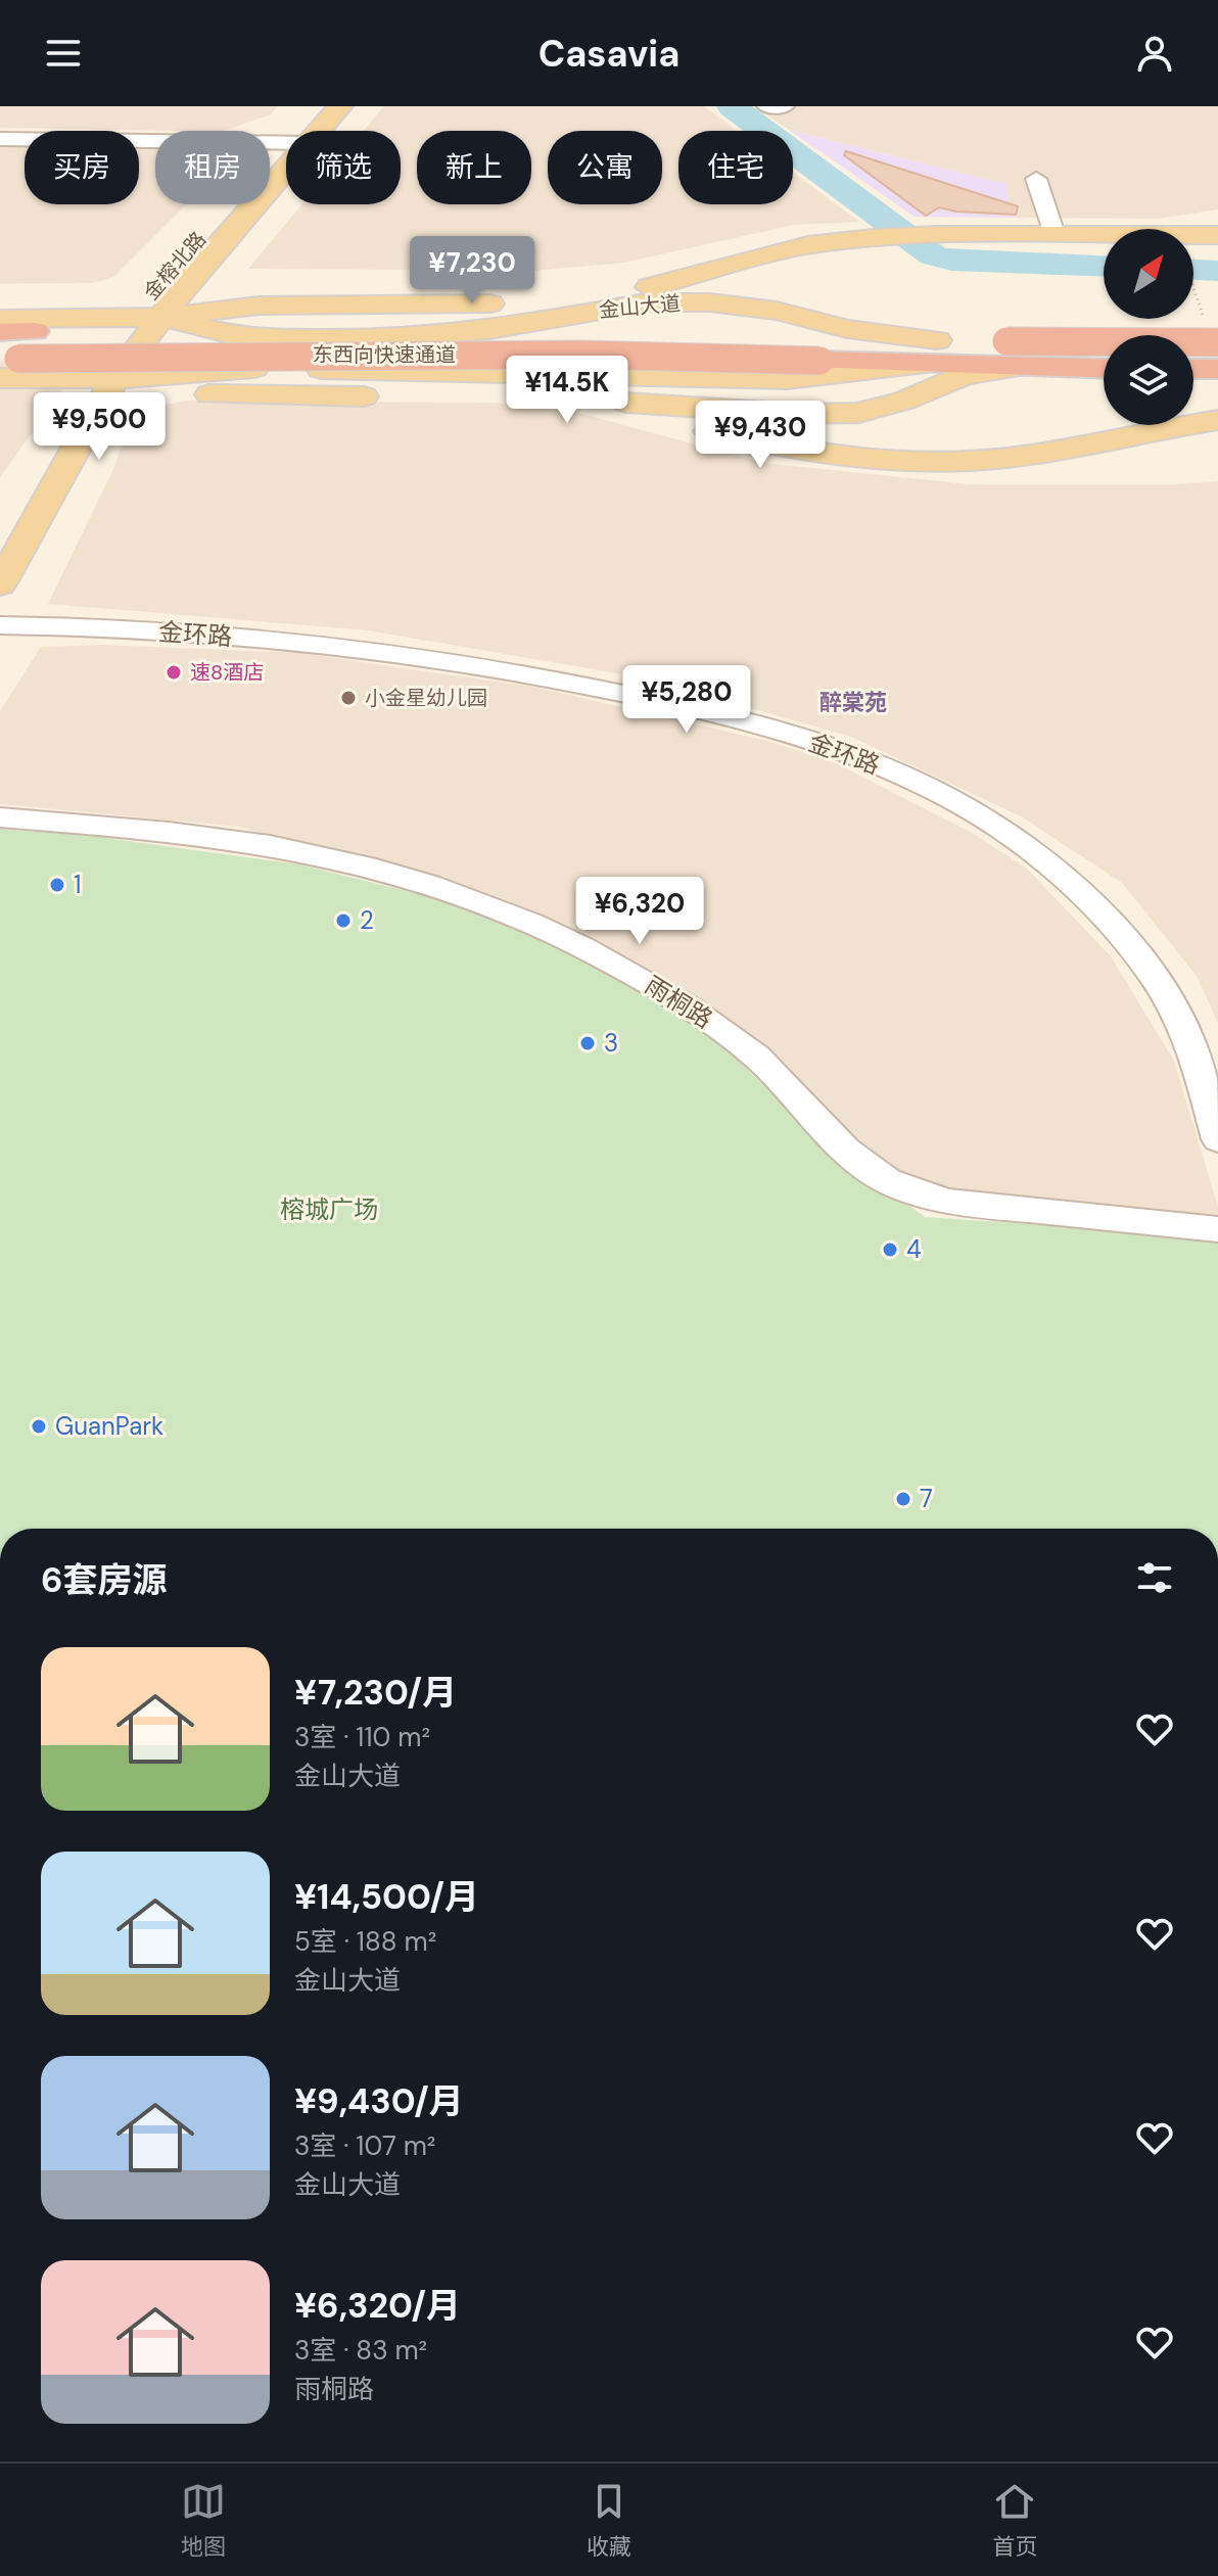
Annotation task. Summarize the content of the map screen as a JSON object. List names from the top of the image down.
{
  "streets": {
    "highway": ["东西向快速通道"],
    "main road": ["金榕北路", "金山大道"],
    "street": ["金环路", "雨桐路"]
  },
  "crossings": [
    ["金榕北路", "金山大道"],
    ["金山大道", "东西向快速通道"]
  ],
  "districts": ["醉棠苑"],
  "parks": ["榕城广场"],
  "places": [
    "速8酒店",
    "小金星幼儿园",
    "1",
    "2",
    "3",
    "4",
    "GuanPark",
    "7"
  ],
  "north": "top right",
  "page": {
    "header": "Casavia",
    "chip": [
      "买房",
      "租房",
      "筛选",
      "新上",
      "公寓",
      "住宅"
    ],
    "price": [
      "¥7,230",
      "¥14.5K",
      "¥9,500",
      "¥9,430",
      "¥5,280",
      "¥6,320"
    ],
    "heading": "6套房源",
    "list": [
      {
        "name": "¥7,230/月",
        "note": "3室 · 110 m² · 金山大道"
      },
      {
        "name": "¥14,500/月",
        "note": "5室 · 188 m² · 金山大道"
      },
      {
        "name": "¥9,430/月",
        "note": "3室 · 107 m² · 金山大道"
      },
      {
        "name": "¥6,320/月",
        "note": "3室 · 83 m² · 雨桐路"
      }
    ],
    "tabs": ["地图", "收藏", "首页"]
  }
}
